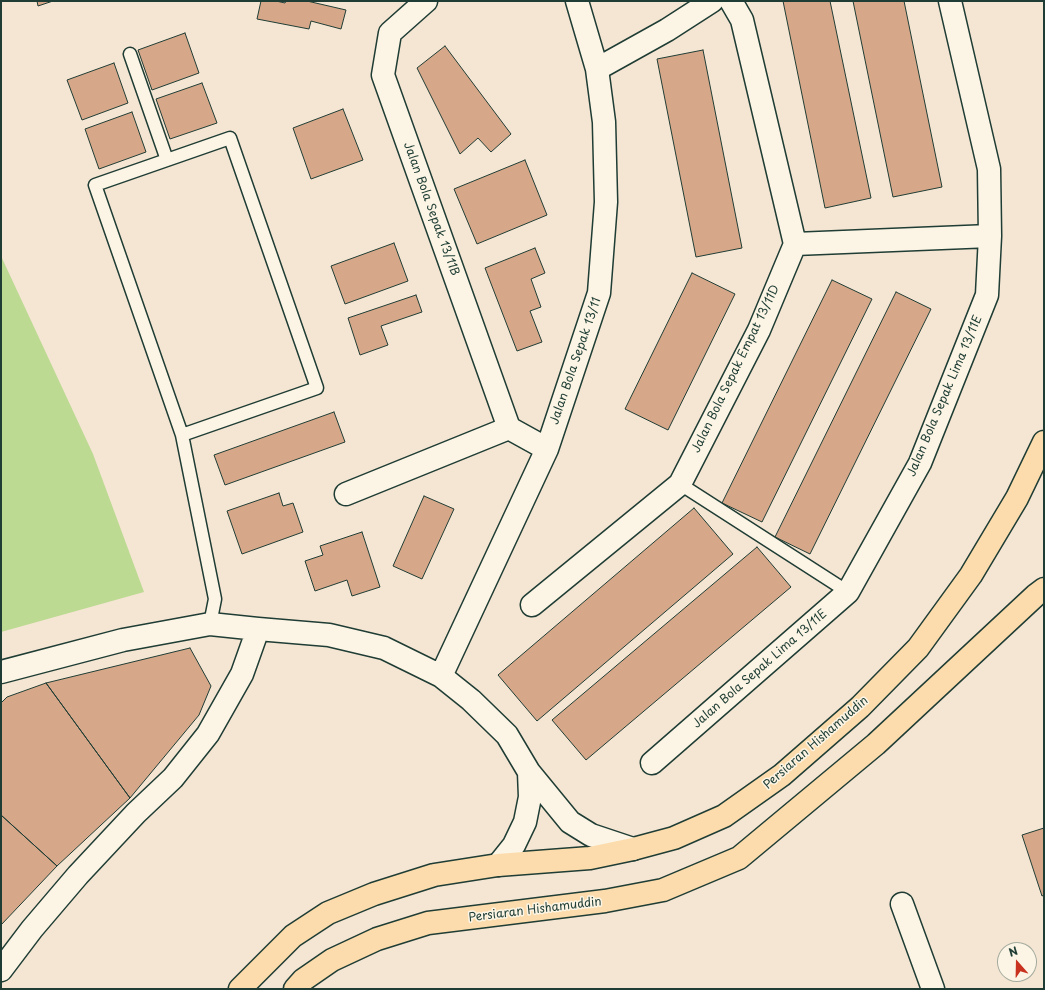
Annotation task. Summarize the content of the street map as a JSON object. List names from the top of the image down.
{
  "streets": {
    "main road": ["Persiaran Hishamuddin"],
    "street": [
      "Jalan Bola Sepak 13/11B",
      "Jalan Bola Sepak 13/11",
      "Jalan Bola Sepak Empat 13/11D",
      "Jalan Bola Sepak Lima 13/11E"
    ]
  },
  "north": "top"
}
